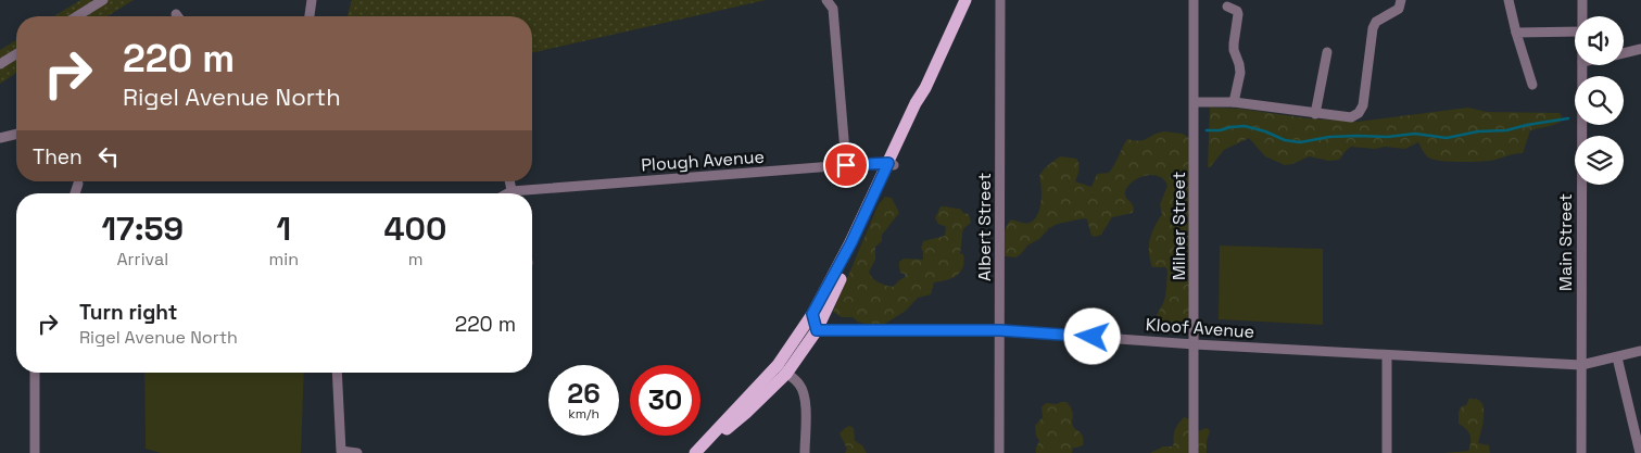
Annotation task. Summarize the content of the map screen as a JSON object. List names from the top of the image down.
{
  "streets": {
    "street": [
      "Plough Avenue",
      "Milner Street",
      "Albert Street",
      "Main Street",
      "Kloof Avenue"
    ]
  },
  "crossings": [
    ["Milner Street", "Kloof Avenue"],
    ["Albert Street", "Kloof Avenue"],
    ["Main Street", "Kloof Avenue"]
  ],
  "page": {
    "turn": ["220 m", "Rigel Avenue North"],
    "then": "Then",
    "eta": [
      "17:59",
      "Arrival",
      "1",
      "min",
      "400",
      "m"
    ],
    "list": [
      {
        "name": "Turn right",
        "note": "Rigel Avenue North",
        "value": "220 m"
      }
    ],
    "speed": "26 km/h",
    "limit": "30"
  }
}
